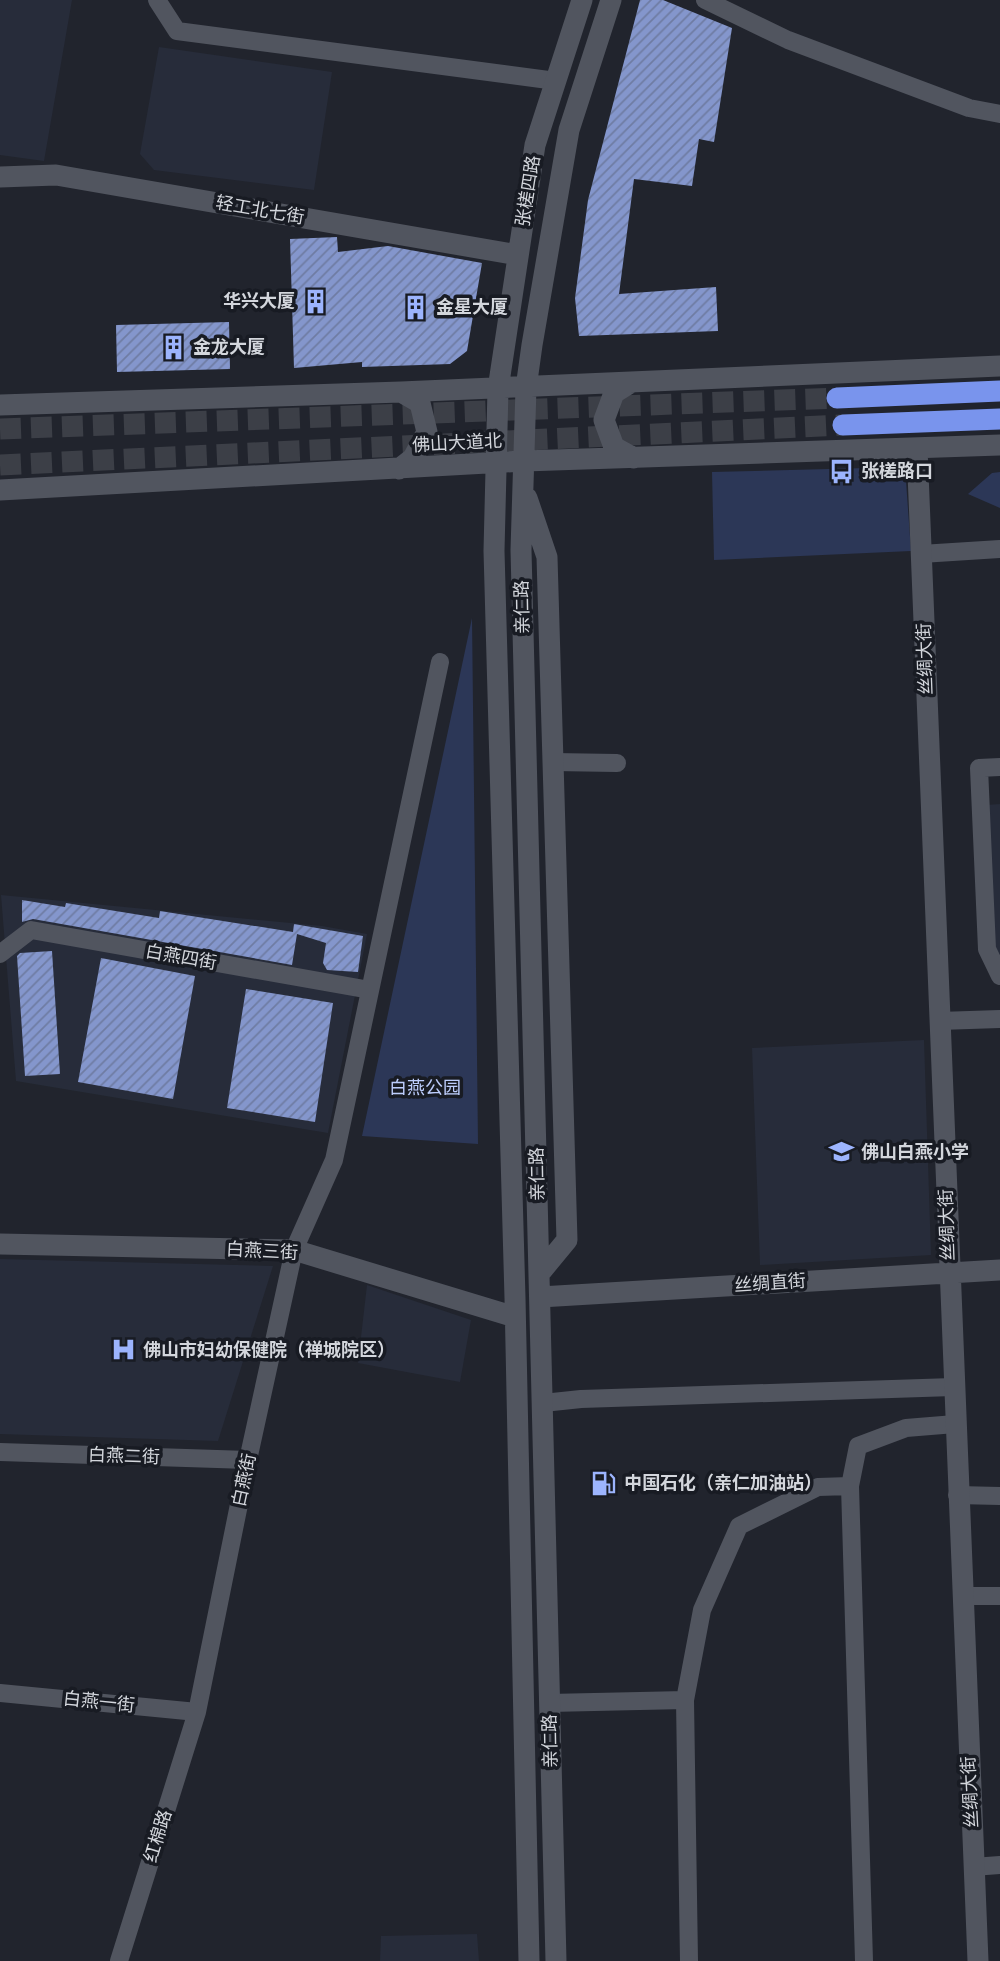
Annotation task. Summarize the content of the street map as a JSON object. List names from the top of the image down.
{
  "streets": {
    "main road": [
      "张槎四路",
      "轻工北七街",
      "佛山大道北",
      "亲仁路",
      "丝绸大街",
      "白燕三街",
      "丝绸直街"
    ],
    "street": [
      "白燕四街",
      "白燕二街",
      "白燕街",
      "白燕一街",
      "红棉路"
    ]
  },
  "crossings": [
    ["张槎四路", "轻工北七街"],
    ["张槎四路", "亲仁路"],
    ["佛山大道北", "亲仁路"],
    ["佛山大道北", "丝绸大街"],
    ["亲仁路", "白燕三街"],
    ["亲仁路", "丝绸直街"],
    ["丝绸大街", "丝绸直街"],
    ["白燕四街", "白燕街"],
    ["白燕三街", "白燕街"],
    ["白燕二街", "白燕街"],
    ["白燕街", "白燕一街"],
    ["白燕街", "红棉路"],
    ["白燕一街", "红棉路"]
  ],
  "parks": ["白燕公园"],
  "places": {
    "building": ["华兴大厦", "金星大厦", "金龙大厦"],
    "bus stop": ["张槎路口"],
    "school or university": ["佛山白燕小学"],
    "hospital": ["佛山市妇幼保健院（禅城院区）"],
    "fuel station": ["中国石化（亲仁加油站）"]
  }
}
